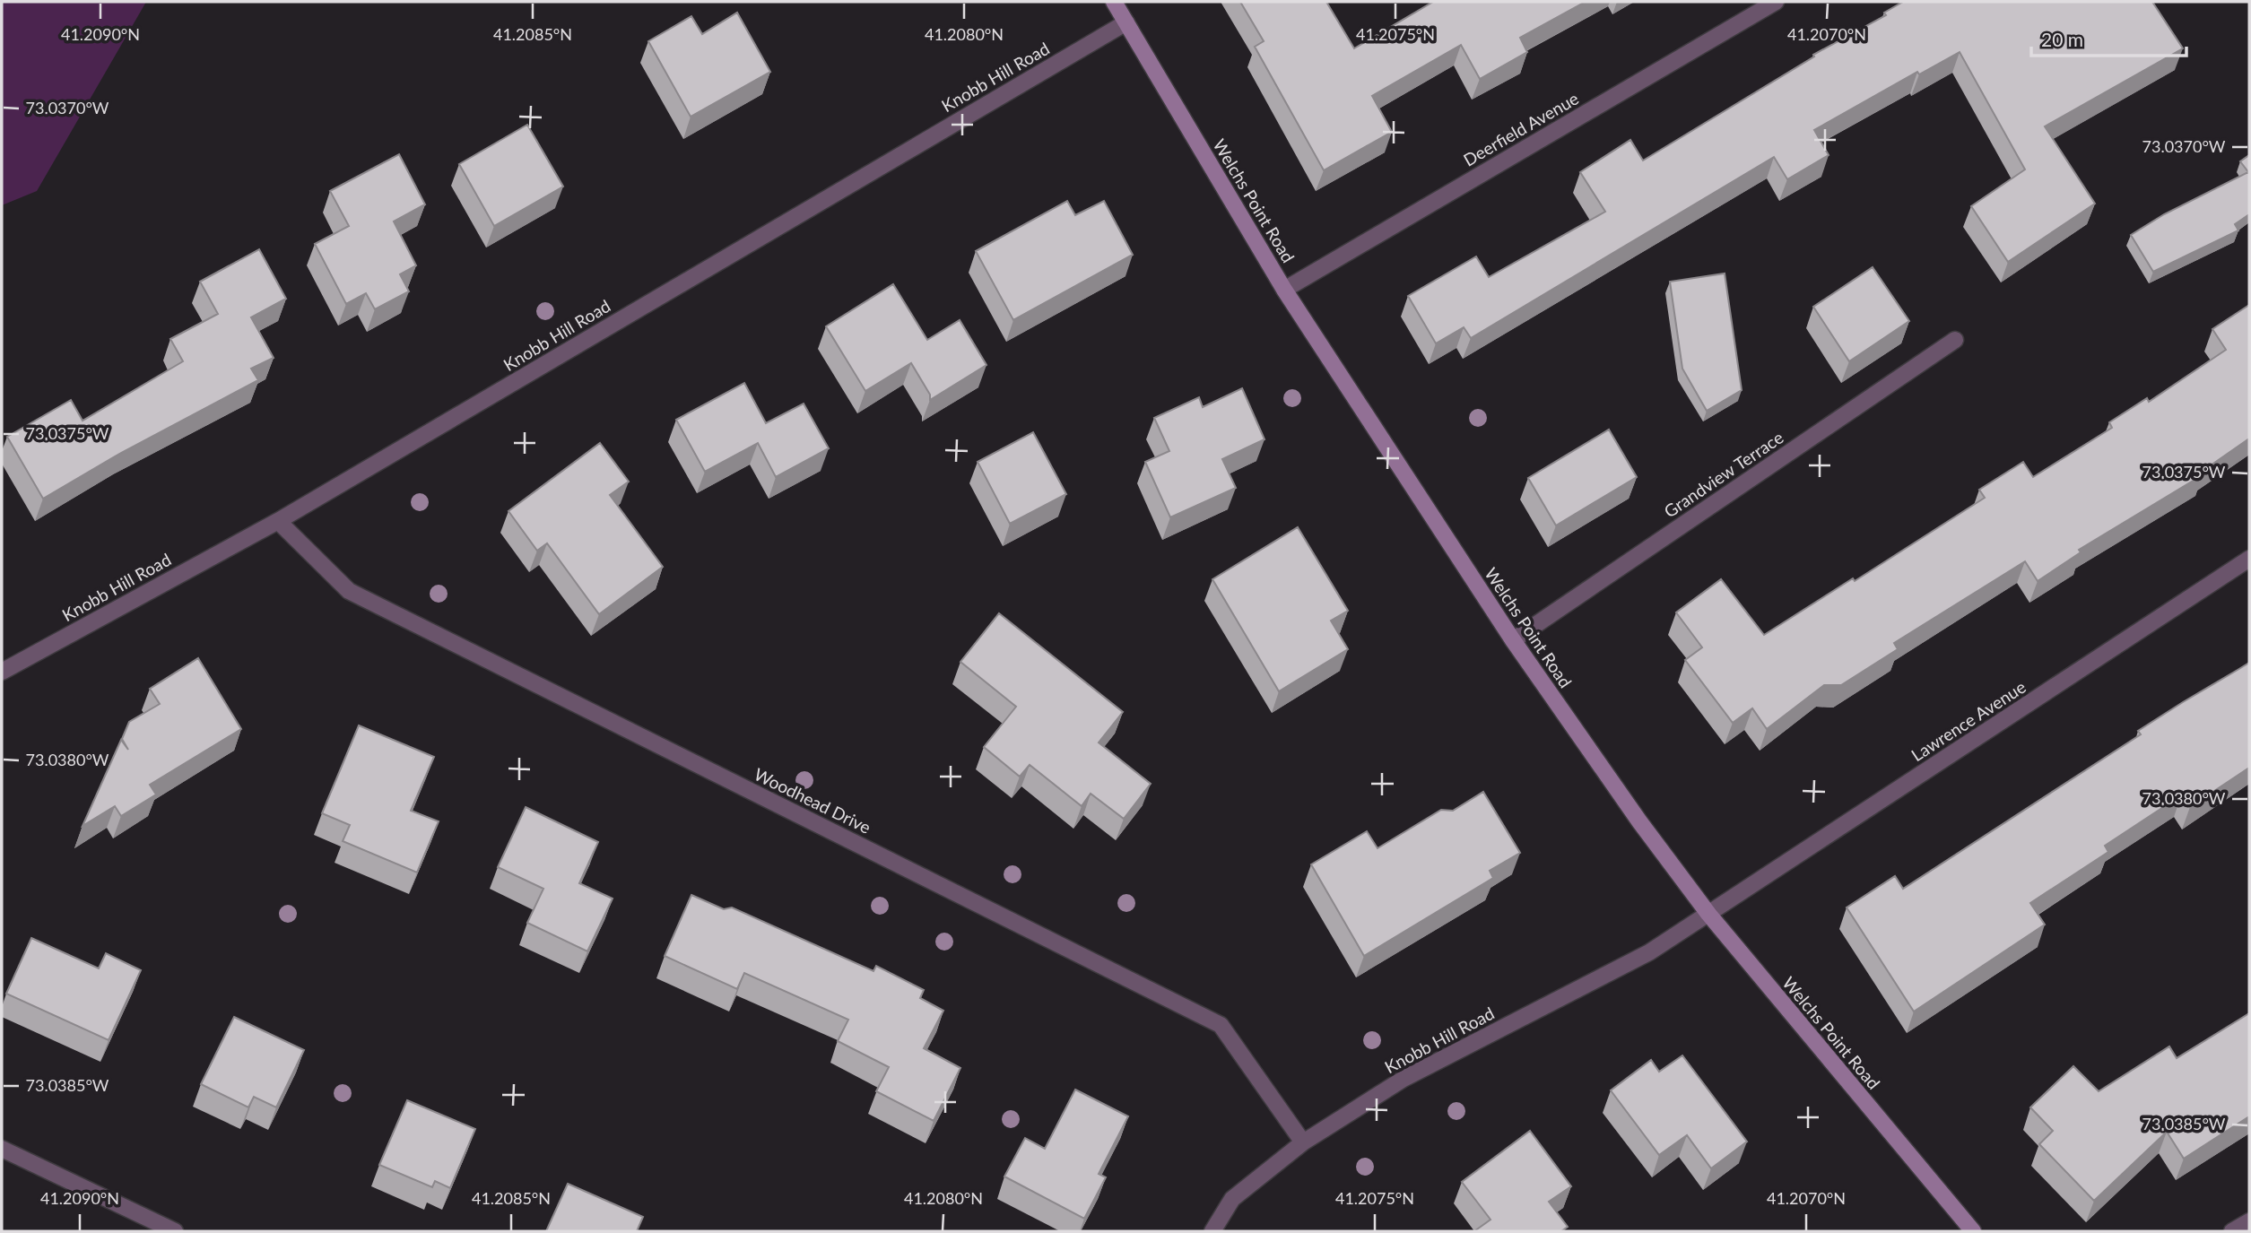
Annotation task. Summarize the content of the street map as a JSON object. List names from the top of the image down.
{
  "streets": {
    "main road": ["Welchs Point Road"],
    "street": [
      "Knobb Hill Road",
      "Deerfield Avenue",
      "Grandview Terrace",
      "Lawrence Avenue",
      "Woodhead Drive"
    ]
  },
  "crossings": [
    ["Knobb Hill Road", "Welchs Point Road"],
    ["Knobb Hill Road", "Lawrence Avenue"],
    ["Knobb Hill Road", "Woodhead Drive"],
    ["Deerfield Avenue", "Welchs Point Road"],
    ["Welchs Point Road", "Grandview Terrace"],
    ["Welchs Point Road", "Lawrence Avenue"]
  ],
  "scale_bar": "20 m",
  "coordinates": [
    "41.2090°N",
    "41.2085°N",
    "41.2080°N",
    "41.2075°N",
    "41.2070°N",
    "73.0370°W",
    "73.0375°W",
    "73.0380°W",
    "73.0385°W"
  ]
}
